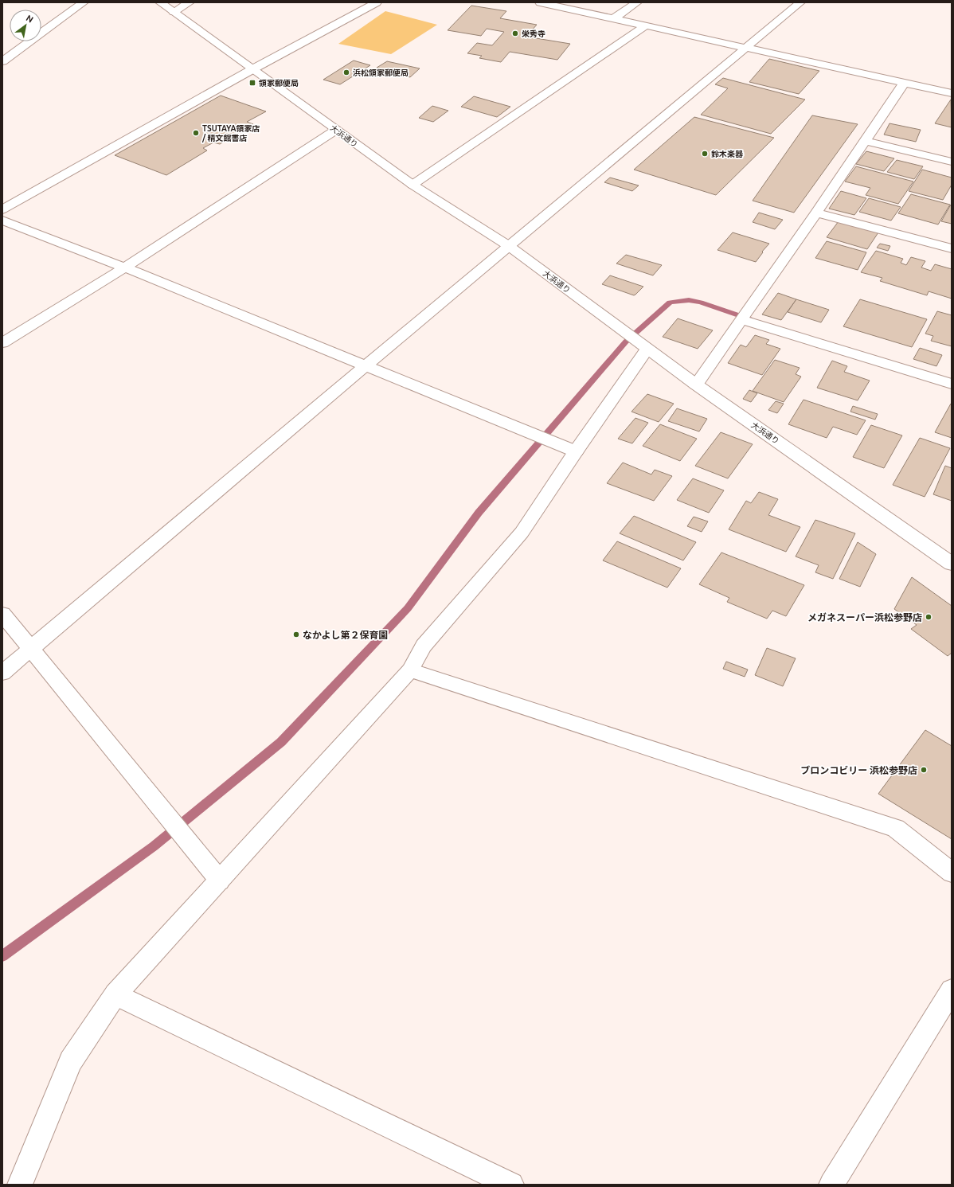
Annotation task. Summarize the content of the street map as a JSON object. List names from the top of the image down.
{
  "streets": {
    "street": ["大浜通り"]
  },
  "places": {
    "other": [
      "栄秀寺",
      "浜松領家郵便局",
      "TSUTAYA領家店 / 精文館書店",
      "鈴木楽器",
      "メガネスーパー浜松参野店",
      "なかよし第２保育園",
      "ブロンコビリー 浜松参野店"
    ],
    "transit": ["領家郵便局"]
  },
  "north": "top right"
}
